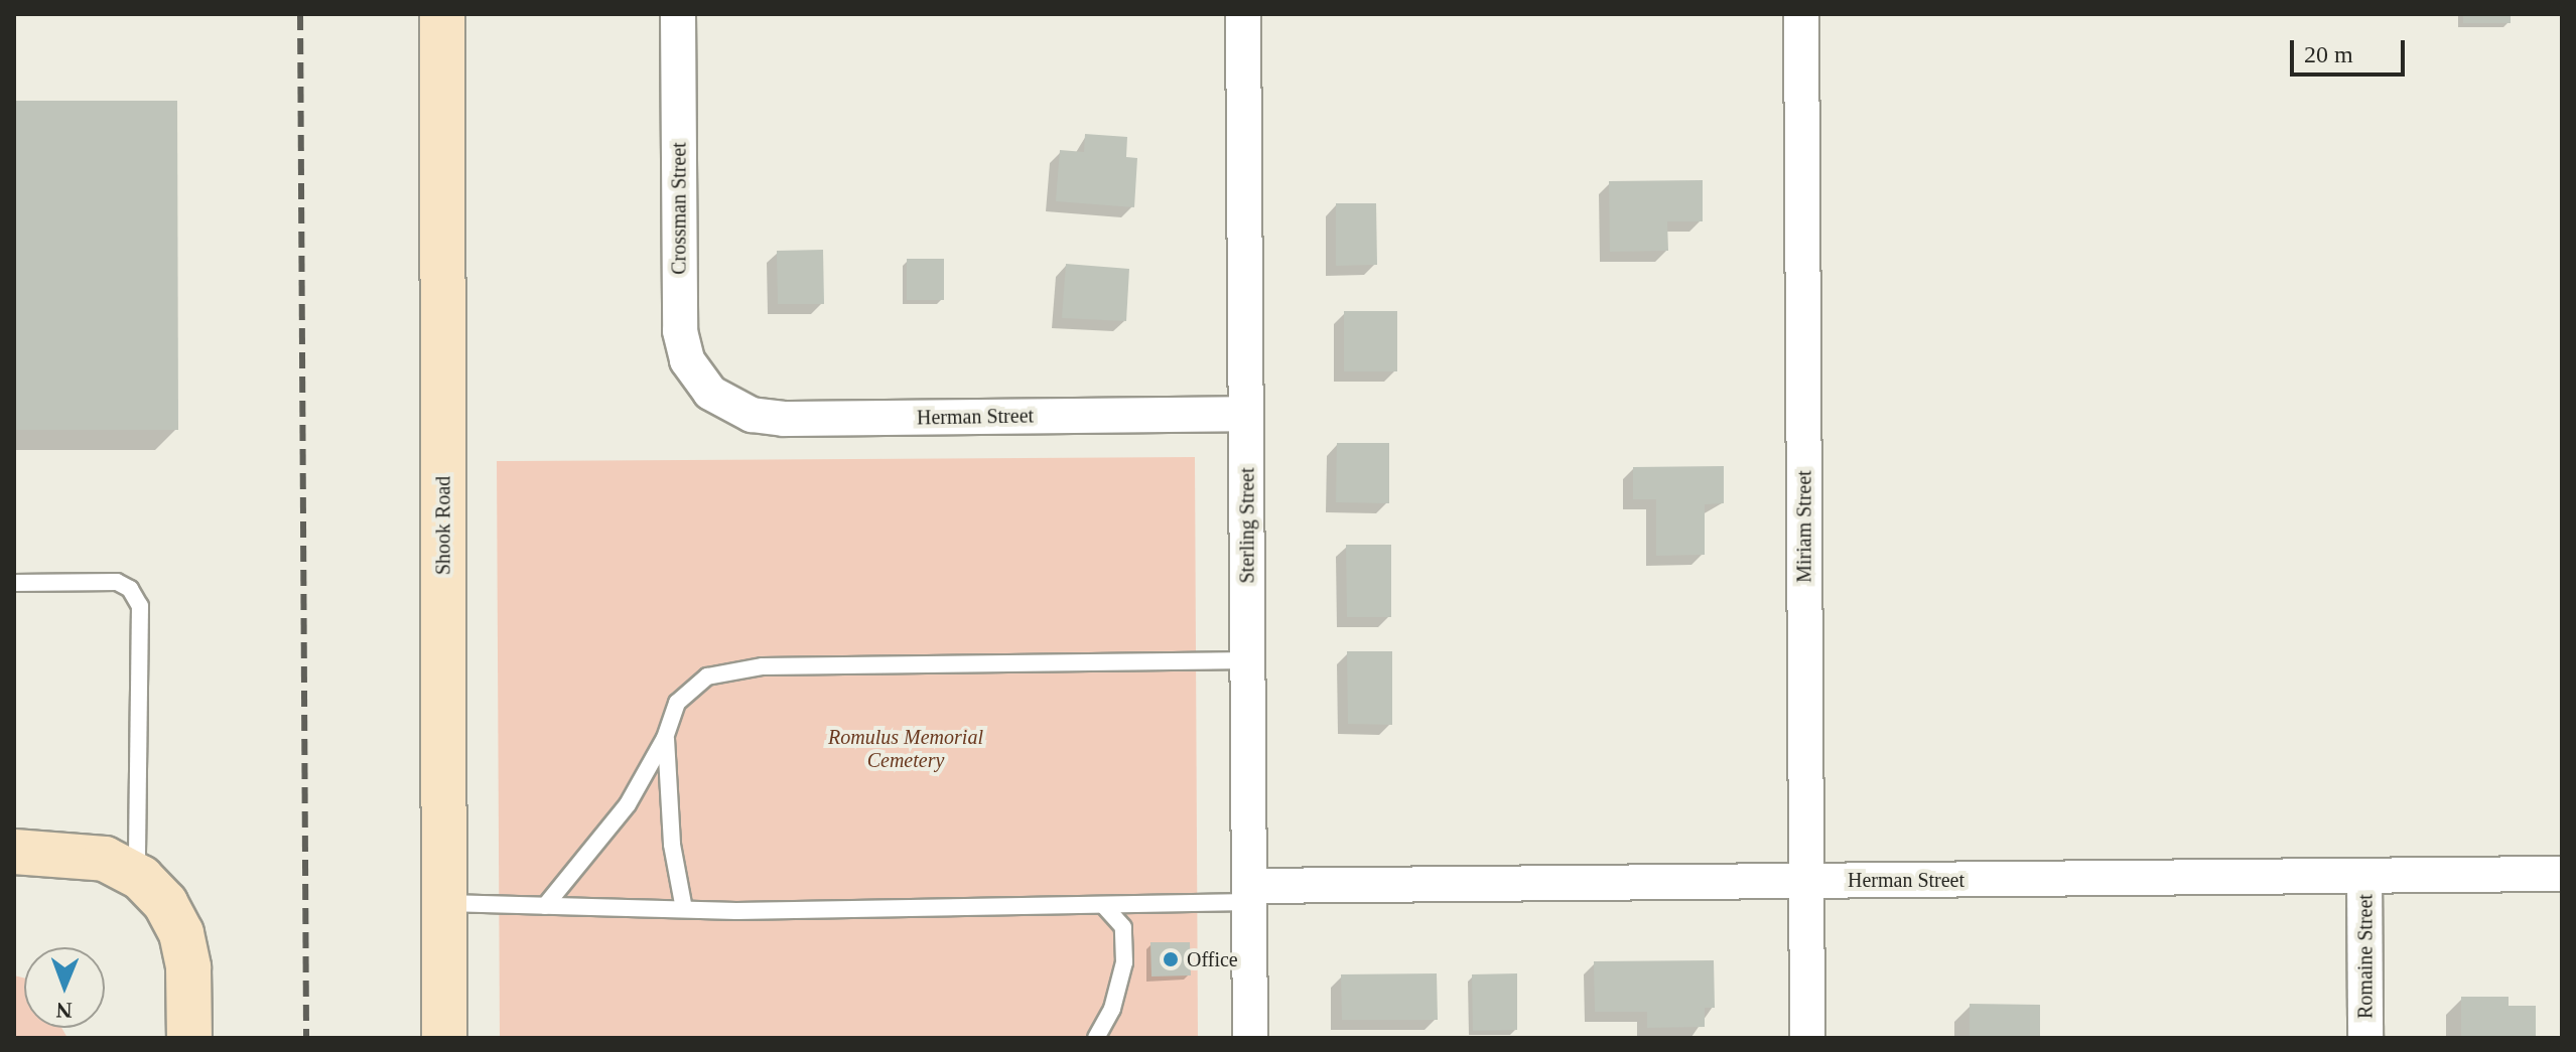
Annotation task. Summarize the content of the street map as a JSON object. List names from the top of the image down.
{
  "streets": {
    "street": [
      "Crossman Street",
      "Herman Street",
      "Shook Road",
      "Sterling Street",
      "Miriam Street",
      "Romaine Street"
    ]
  },
  "crossings": [
    ["Crossman Street", "Herman Street"],
    ["Herman Street", "Sterling Street"],
    ["Herman Street", "Miriam Street"],
    ["Herman Street", "Romaine Street"]
  ],
  "parks": ["Romulus Memorial Cemetery"],
  "places": ["Office"],
  "scale_bar": "20 m",
  "north": "bottom"
}
